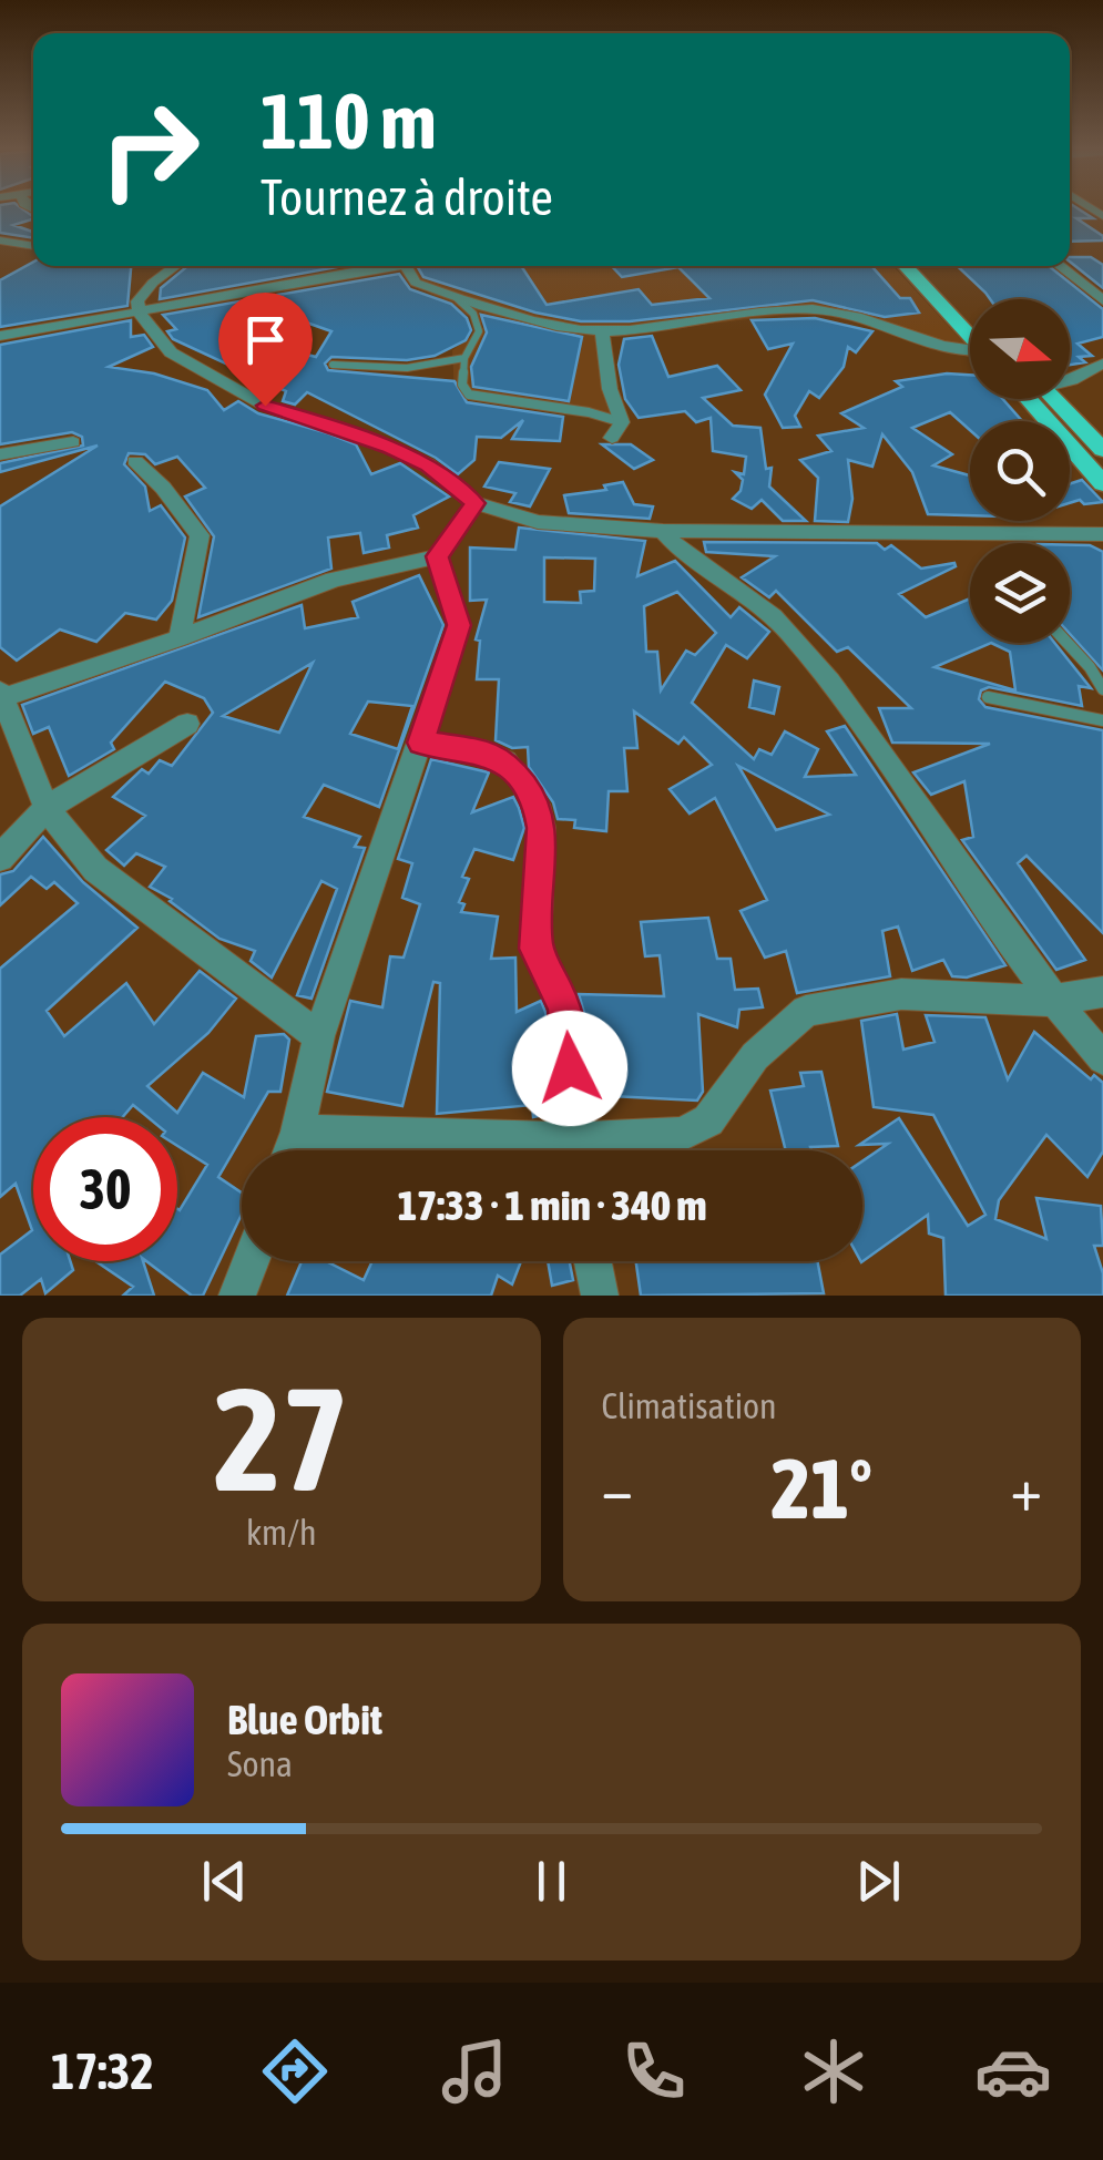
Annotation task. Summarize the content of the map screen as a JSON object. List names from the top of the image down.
{
  "north": "right",
  "page": {
    "turn": ["110 m", "Tournez à droite"],
    "limit": "30",
    "trip": "17:33 · 1 min · 340 m",
    "tile": [
      ["27", "km/h"],
      "Climatisation"
    ],
    "heat": ["−", "21°", "+"],
    "song": ["Blue Orbit", "Sona"],
    "tabs": "17:32"
  }
}
